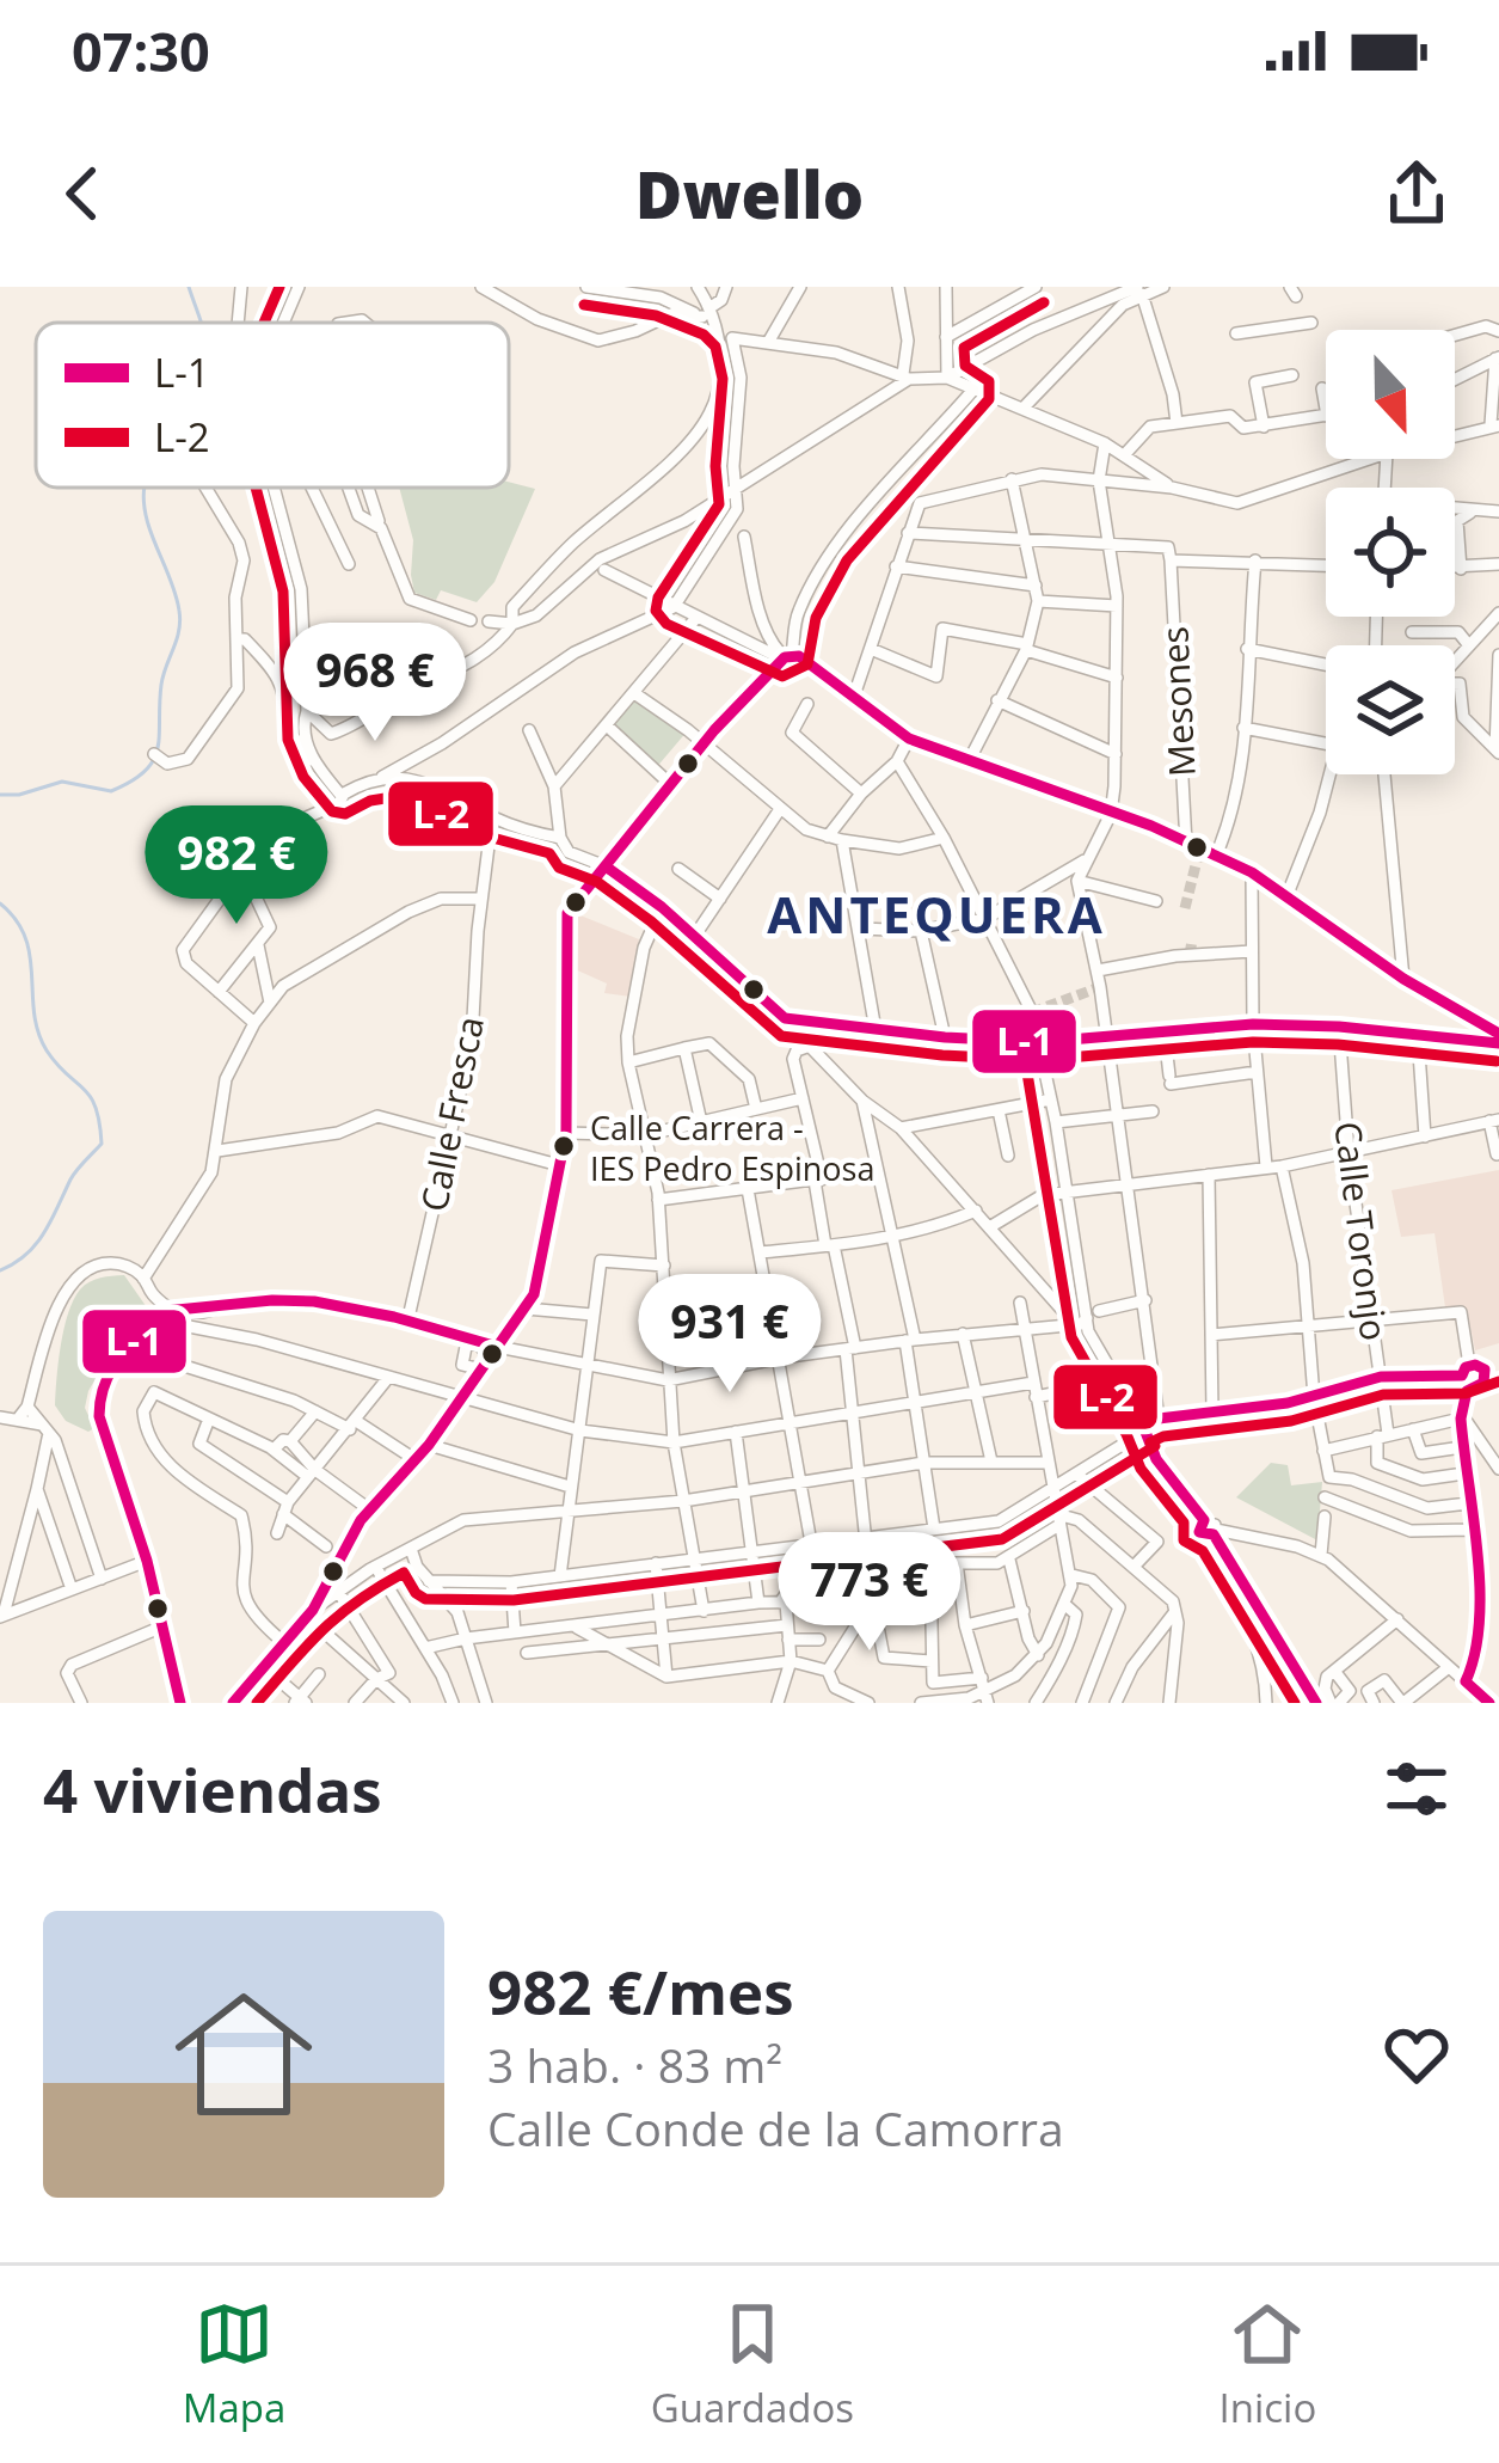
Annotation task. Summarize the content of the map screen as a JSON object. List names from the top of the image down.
{
  "streets": {
    "street": ["Mesones", "Calle Fresca", "Calle Toronjo"]
  },
  "districts": ["ANTEQUERA"],
  "places": ["Calle Carrera - IES Pedro Espinosa"],
  "lines": ["transit line L-2", "transit line L-1"],
  "legend": ["L-1", "L-2"],
  "north": "bottom",
  "page": {
    "status": "07:30",
    "header": "Dwello",
    "price": [
      "968 €",
      "982 €",
      "931 €",
      "773 €"
    ],
    "heading": "4 viviendas",
    "list": [
      {
        "name": "982 €/mes",
        "note": "3 hab. · 83 m² · Calle Conde de la Camorra"
      }
    ],
    "tabs": ["Mapa", "Guardados", "Inicio"]
  }
}
